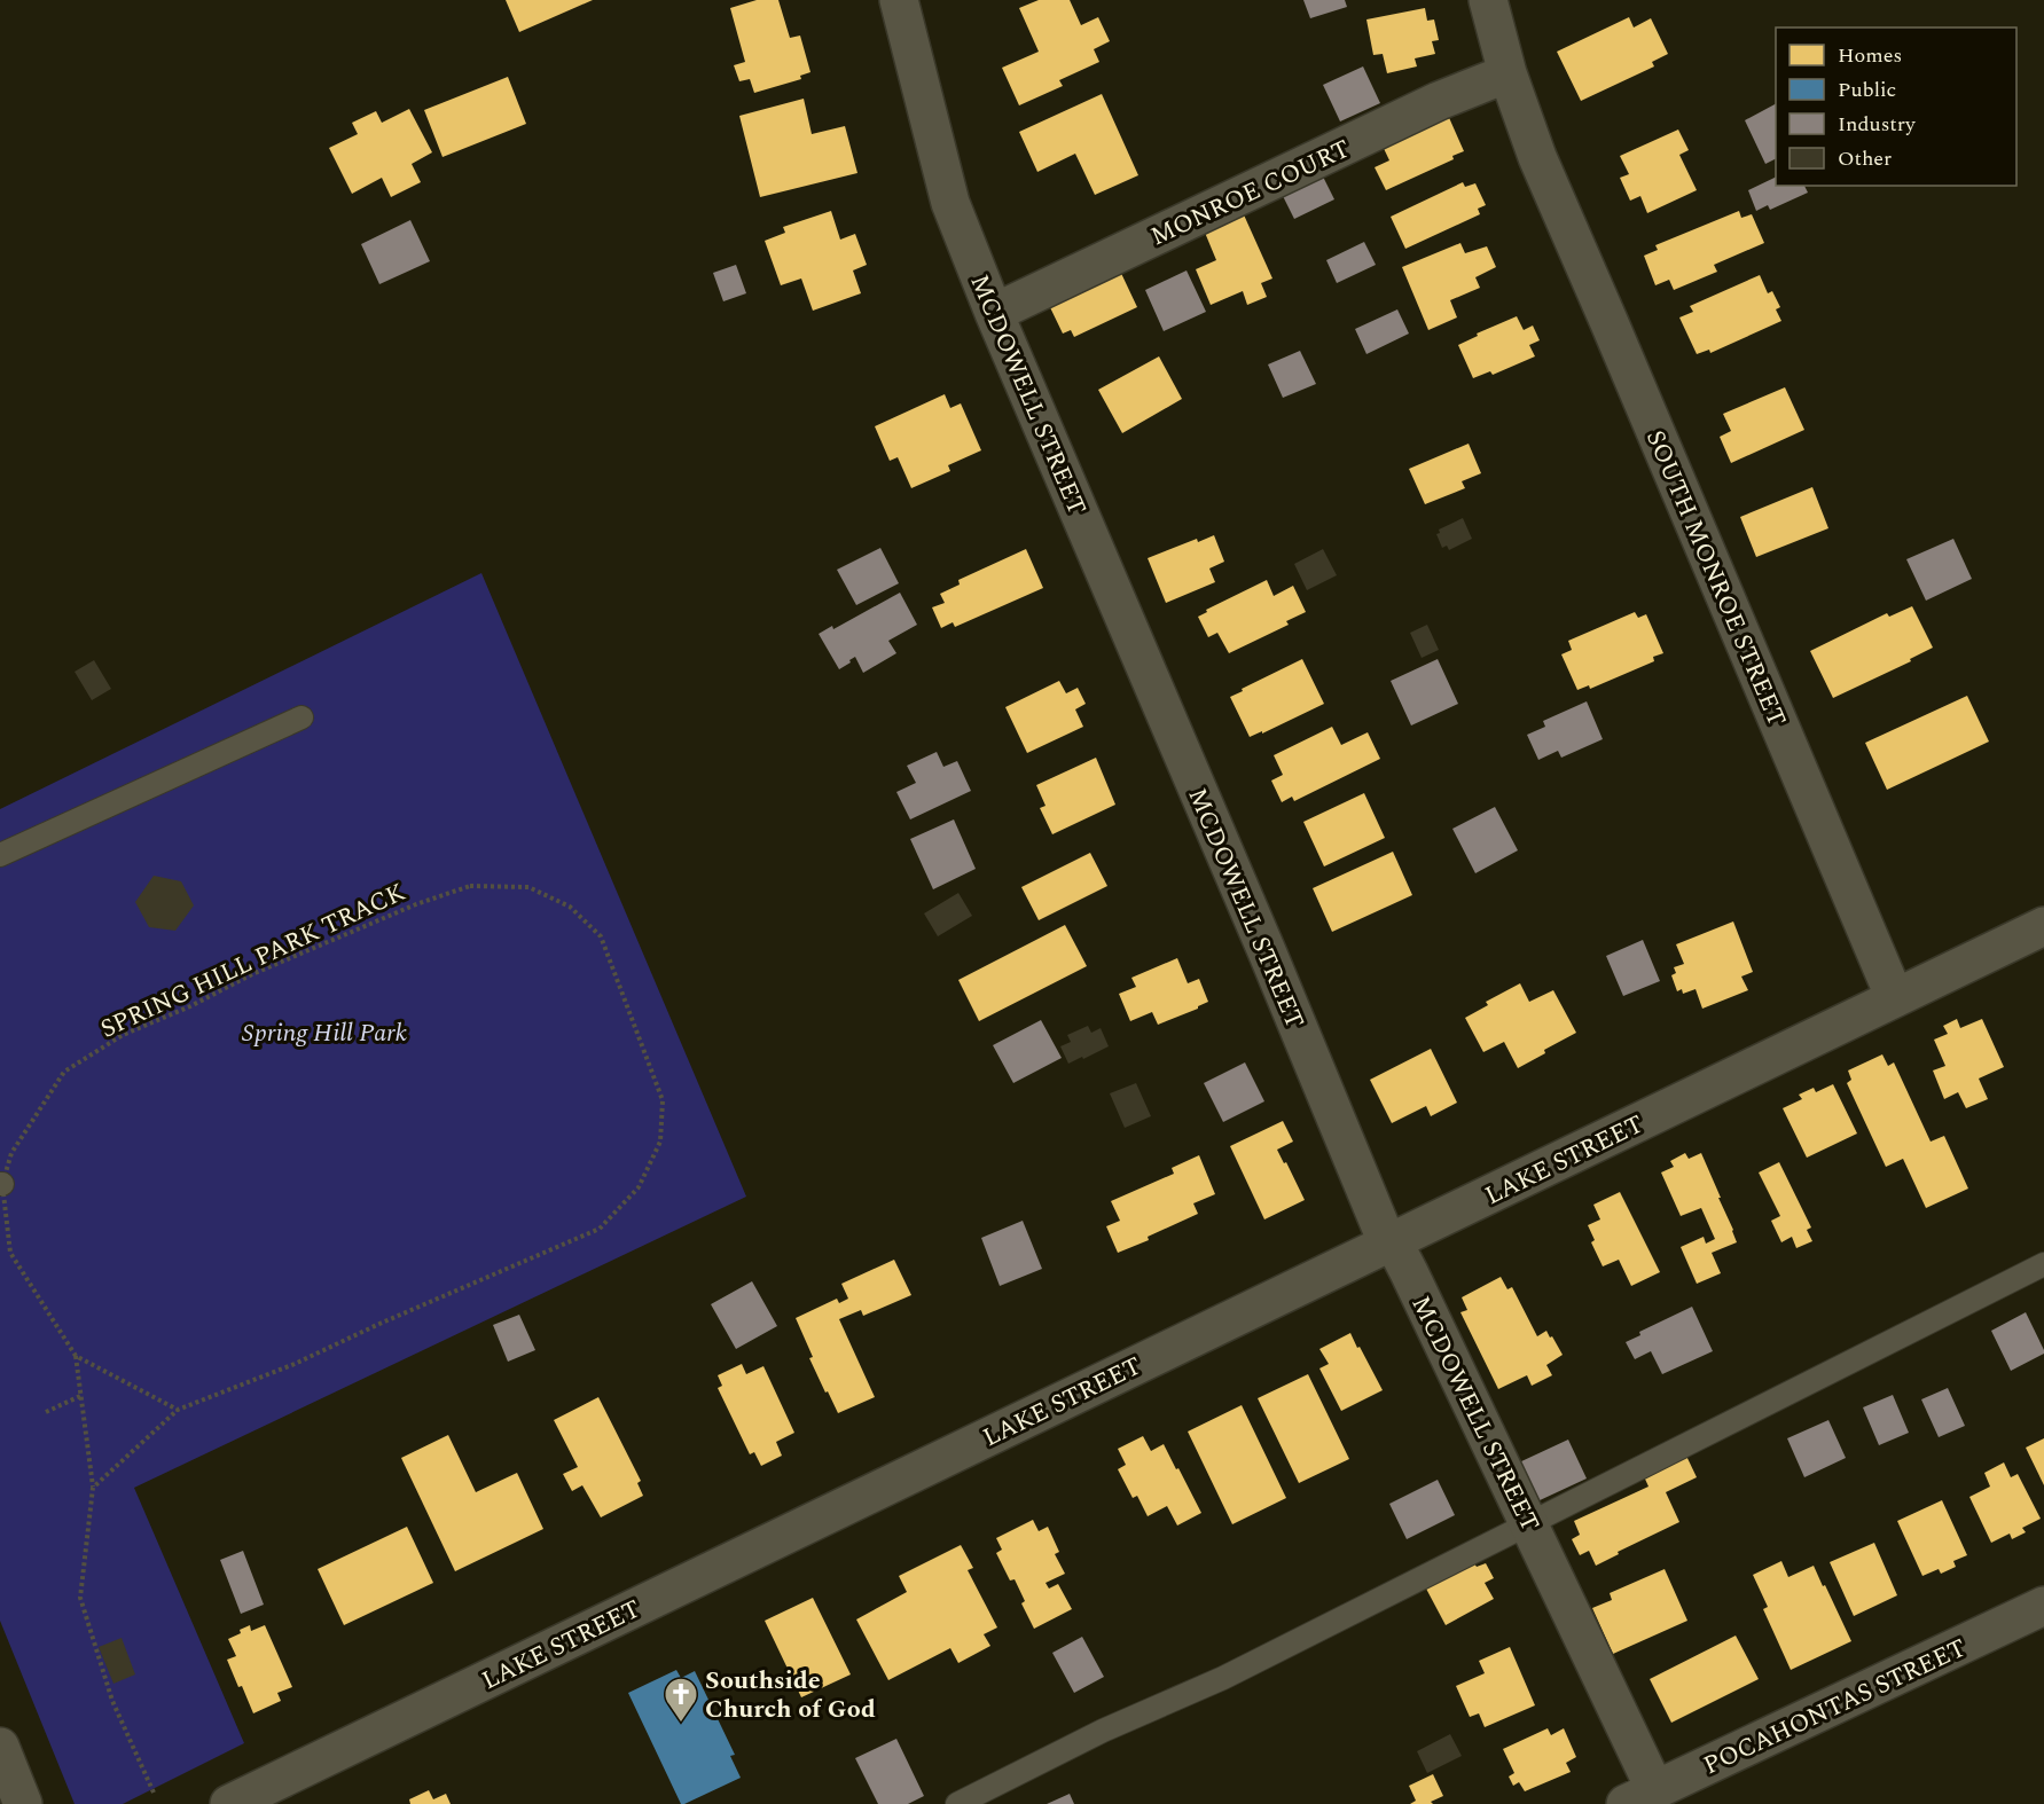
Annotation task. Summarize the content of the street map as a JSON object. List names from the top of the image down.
{
  "streets": {
    "street": [
      "MONROE COURT",
      "MCDOWELL STREET",
      "SOUTH MONROE STREET",
      "LAKE STREET",
      "POCAHONTAS STREET"
    ],
    "path": ["SPRING HILL PARK TRACK"]
  },
  "crossings": [
    ["MONROE COURT", "MCDOWELL STREET"],
    ["MONROE COURT", "SOUTH MONROE STREET"],
    ["MCDOWELL STREET", "LAKE STREET"],
    ["MCDOWELL STREET", "POCAHONTAS STREET"],
    ["SOUTH MONROE STREET", "LAKE STREET"]
  ],
  "parks": ["Spring Hill Park"],
  "places": {
    "church": ["Southside Church of God"]
  },
  "legend": [
    "Homes",
    "Public",
    "Industry",
    "Other"
  ]
}
